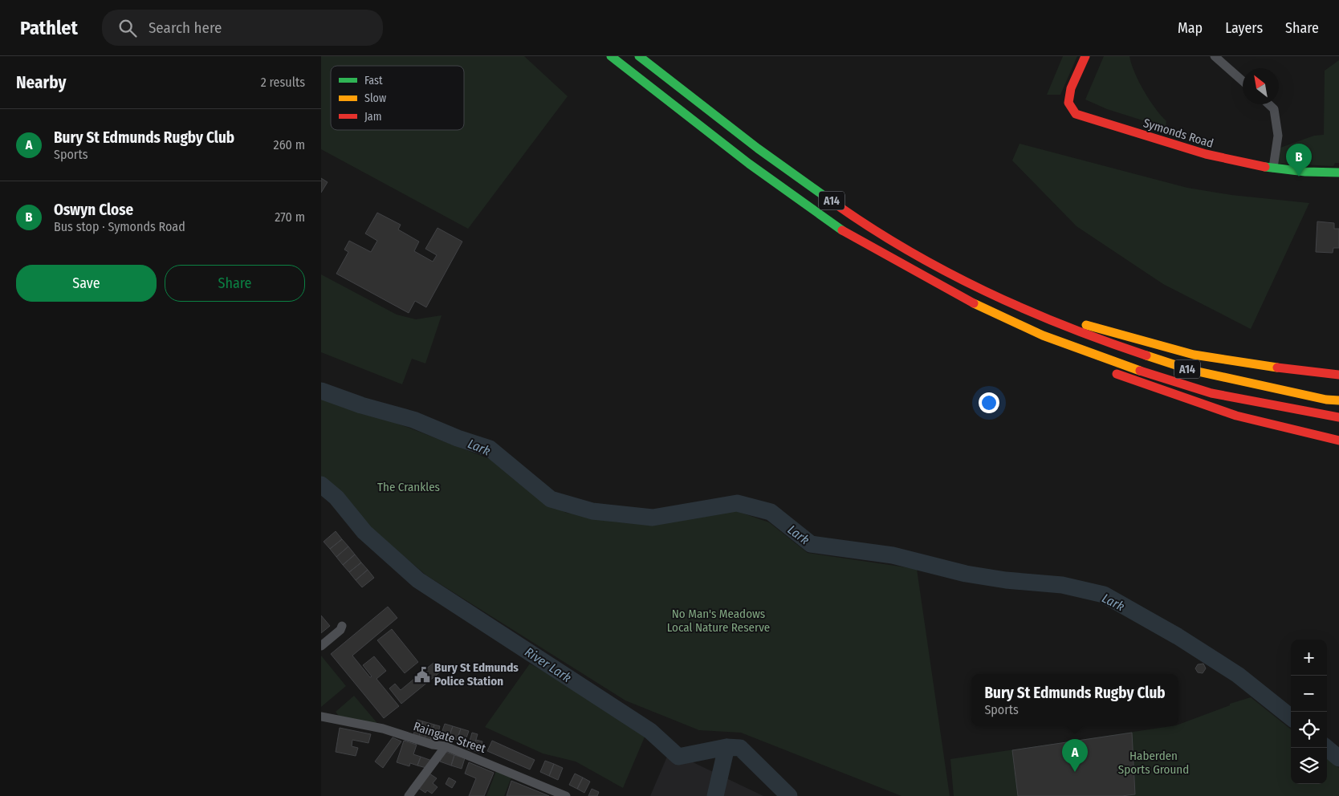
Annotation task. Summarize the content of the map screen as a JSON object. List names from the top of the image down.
{
  "streets": {
    "main road": ["Symonds Road", "A14"],
    "street": ["Raingate Street"]
  },
  "water": ["Lark", "River Lark"],
  "parks": ["The Crankles", "No Man's Meadows Local Nature Reserve", "Haberden Sports Ground"],
  "places": {
    "public building": ["Bury St Edmunds Police Station"]
  },
  "legend": ["Fast", "Slow", "Jam"],
  "north": "top left",
  "page": {
    "header": "Pathlet",
    "search": "Search here",
    "nav": ["Map", "Layers", "Share"],
    "heading": ["Nearby", "2 results"],
    "list": [
      {
        "mark": "A",
        "name": "Bury St Edmunds Rugby Club",
        "note": "Sports",
        "value": "260 m"
      },
      {
        "mark": "B",
        "name": "Oswyn Close",
        "note": "Bus stop · Symonds Road",
        "value": "270 m"
      }
    ],
    "pins": ["B", "A"],
    "buttons": ["Save", "Share"],
    "map_buttons": ["+", "−"],
    "popup": ["Bury St Edmunds Rugby Club", "Sports"]
  }
}
